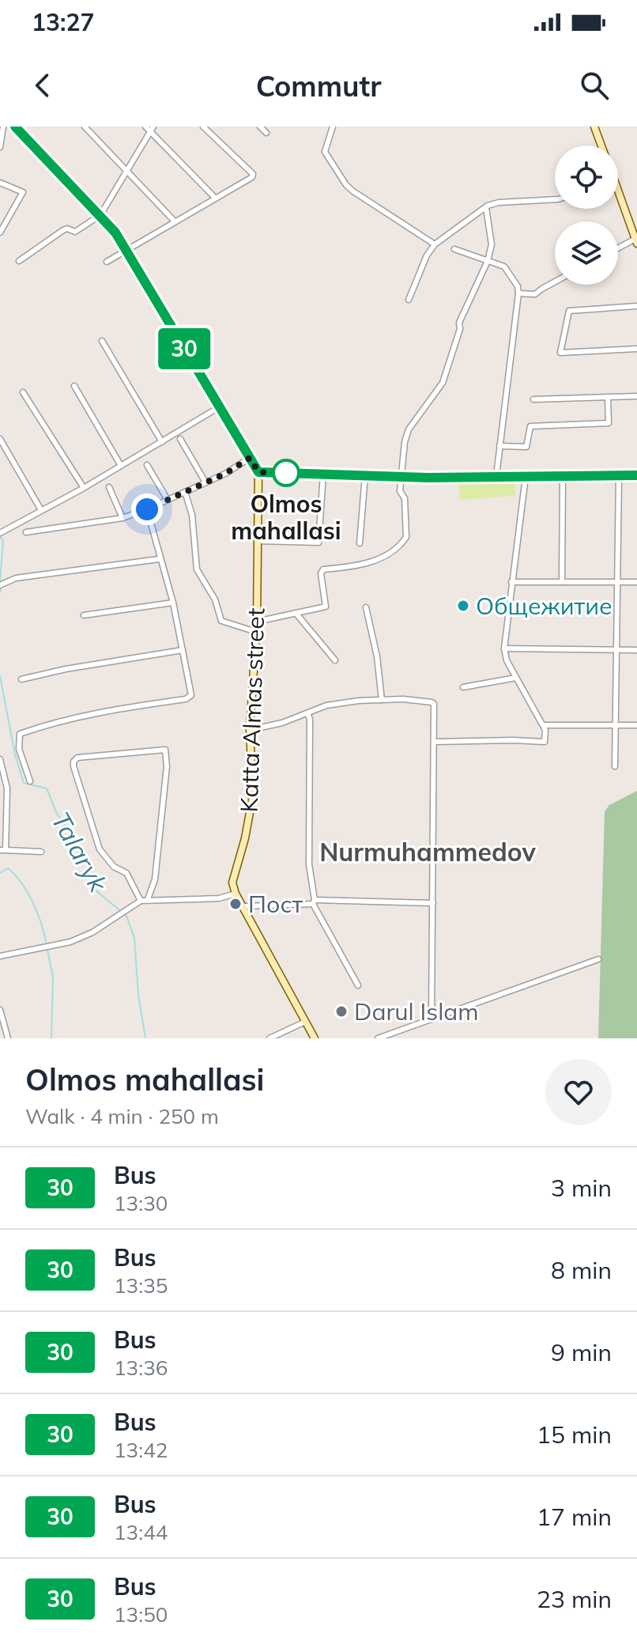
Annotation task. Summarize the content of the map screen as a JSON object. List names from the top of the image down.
{
  "streets": {
    "street": ["Katta Almas street"]
  },
  "districts": ["Nurmuhammedov"],
  "water": ["Talaryk"],
  "places": [
    "Olmos mahallasi",
    "Общежитие",
    "Пост",
    "Darul Islam"
  ],
  "lines": ["bus line 30"],
  "page": {
    "status": "13:27",
    "header": "Commutr",
    "on_map": "30",
    "heading": ["Olmos mahallasi", "Walk · 4 min · 250 m"],
    "list": [
      {
        "mark": "30",
        "name": "Bus",
        "note": "13:30",
        "value": "3 min"
      },
      {
        "mark": "30",
        "name": "Bus",
        "note": "13:35",
        "value": "8 min"
      },
      {
        "mark": "30",
        "name": "Bus",
        "note": "13:36",
        "value": "9 min"
      },
      {
        "mark": "30",
        "name": "Bus",
        "note": "13:42",
        "value": "15 min"
      },
      {
        "mark": "30",
        "name": "Bus",
        "note": "13:44",
        "value": "17 min"
      },
      {
        "mark": "30",
        "name": "Bus",
        "note": "13:50",
        "value": "23 min"
      }
    ]
  }
}
